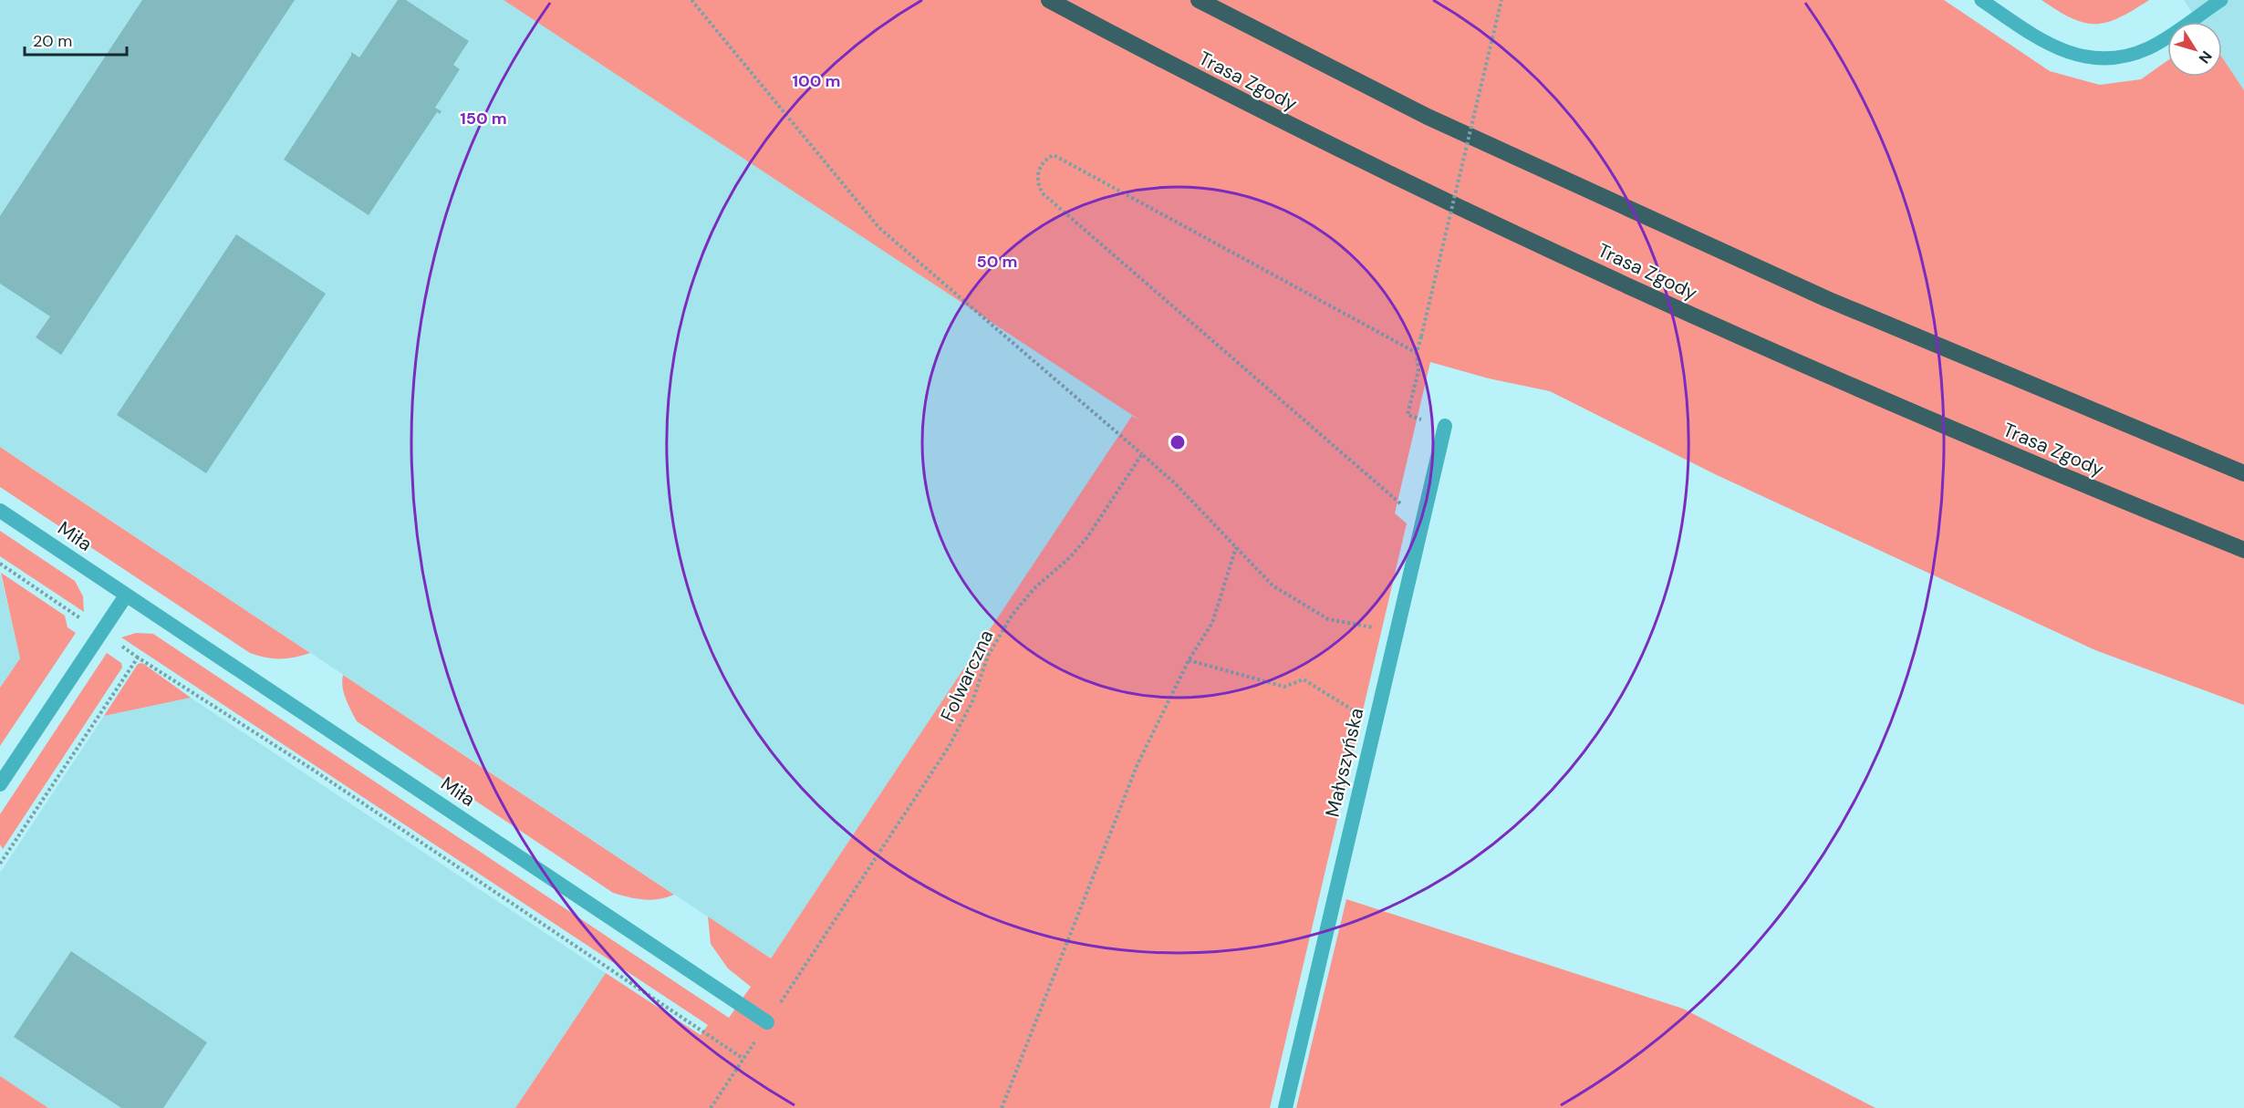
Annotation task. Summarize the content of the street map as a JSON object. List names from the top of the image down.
{
  "streets": {
    "highway": ["Trasa Zgody"],
    "street": ["Miła", "Małyszyńska"],
    "path": ["Folwarczna"]
  },
  "crossings": [
    ["Miła", "Folwarczna"]
  ],
  "scale_bar": "20 m",
  "north": "bottom right",
  "rings": ["100 m", "150 m", "50 m"]
}
